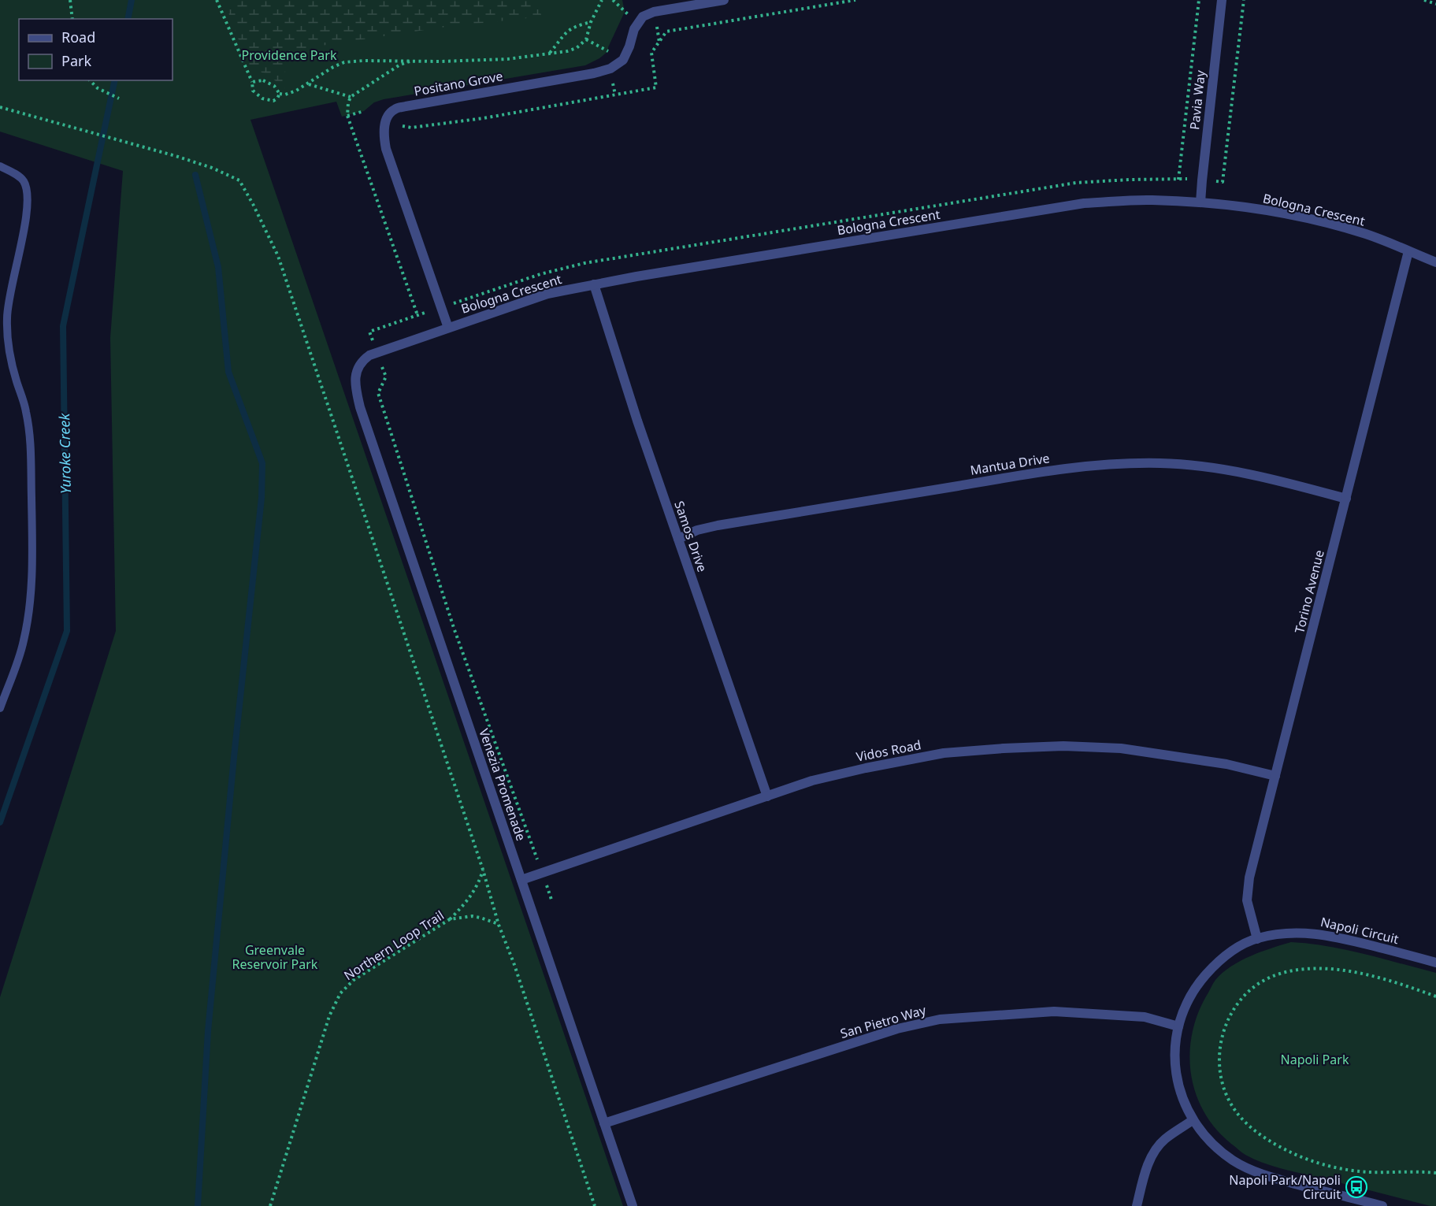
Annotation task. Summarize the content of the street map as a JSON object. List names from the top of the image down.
{
  "streets": {
    "street": [
      "Positano Grove",
      "Pavia Way",
      "Bologna Crescent",
      "Mantua Drive",
      "Samos Drive",
      "Torino Avenue",
      "Vidos Road",
      "Venezia Promenade",
      "Napoli Circuit",
      "San Pietro Way"
    ],
    "path": ["Northern Loop Trail"]
  },
  "crossings": [
    ["Positano Grove", "Bologna Crescent"],
    ["Pavia Way", "Bologna Crescent"],
    ["Bologna Crescent", "Samos Drive"],
    ["Bologna Crescent", "Torino Avenue"],
    ["Bologna Crescent", "Venezia Promenade"],
    ["Mantua Drive", "Samos Drive"],
    ["Mantua Drive", "Torino Avenue"],
    ["Samos Drive", "Vidos Road"],
    ["Torino Avenue", "Vidos Road"],
    ["Torino Avenue", "Napoli Circuit"],
    ["Vidos Road", "Venezia Promenade"],
    ["Venezia Promenade", "San Pietro Way"],
    ["Napoli Circuit", "San Pietro Way"]
  ],
  "water": ["Yuroke Creek"],
  "parks": ["Providence Park", "Greenvale Reservoir Park", "Napoli Park"],
  "places": {
    "bus stop": ["Napoli Park/Napoli Circuit"]
  },
  "legend": ["Road", "Park"]
}
